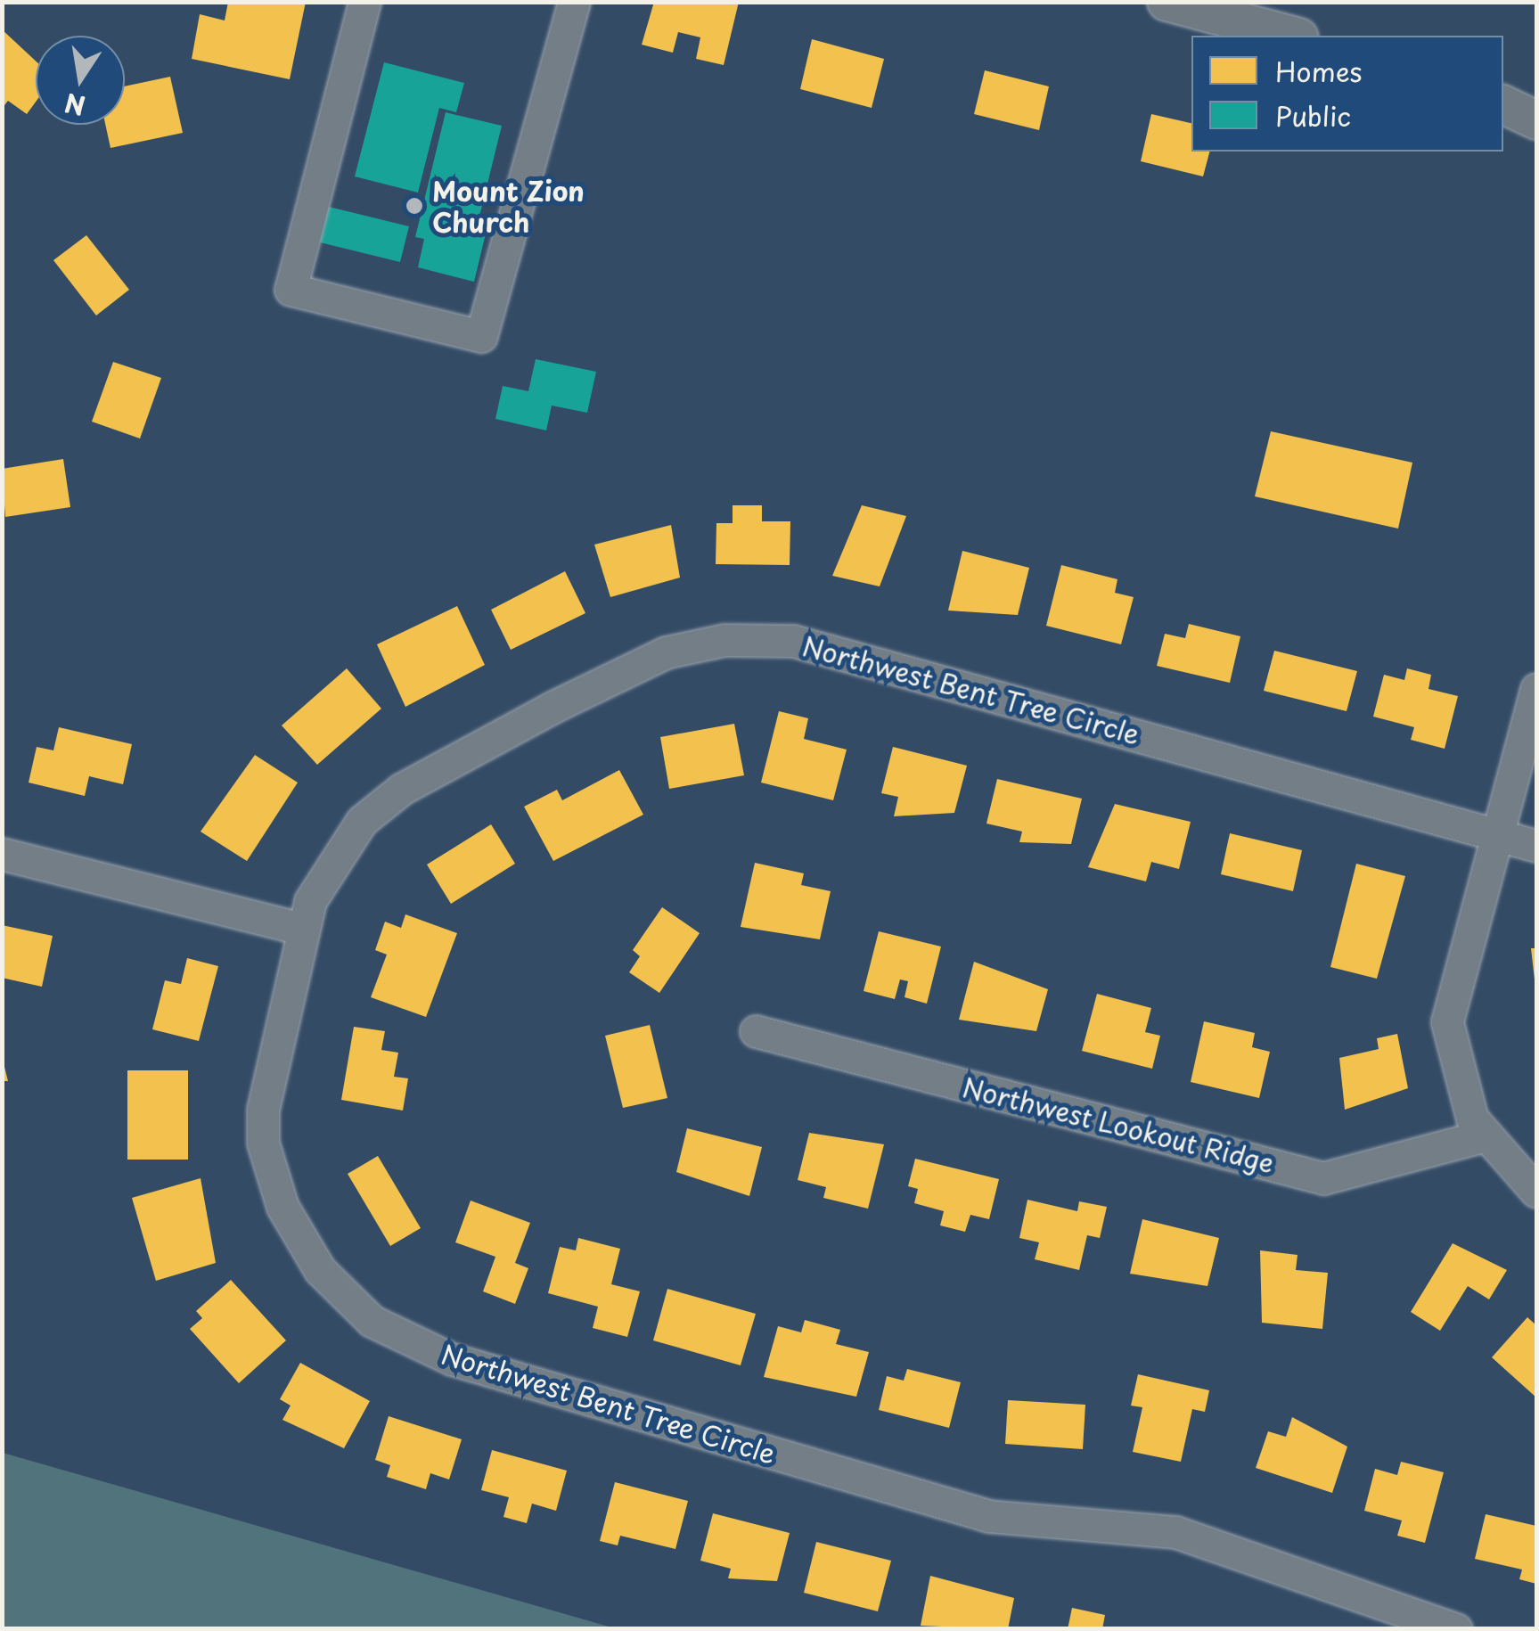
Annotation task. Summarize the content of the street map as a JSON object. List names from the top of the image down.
{
  "streets": {
    "street": ["Northwest Bent Tree Circle", "Northwest Lookout Ridge"]
  },
  "places": ["Mount Zion Church"],
  "legend": ["Homes", "Public"],
  "north": "bottom"
}
